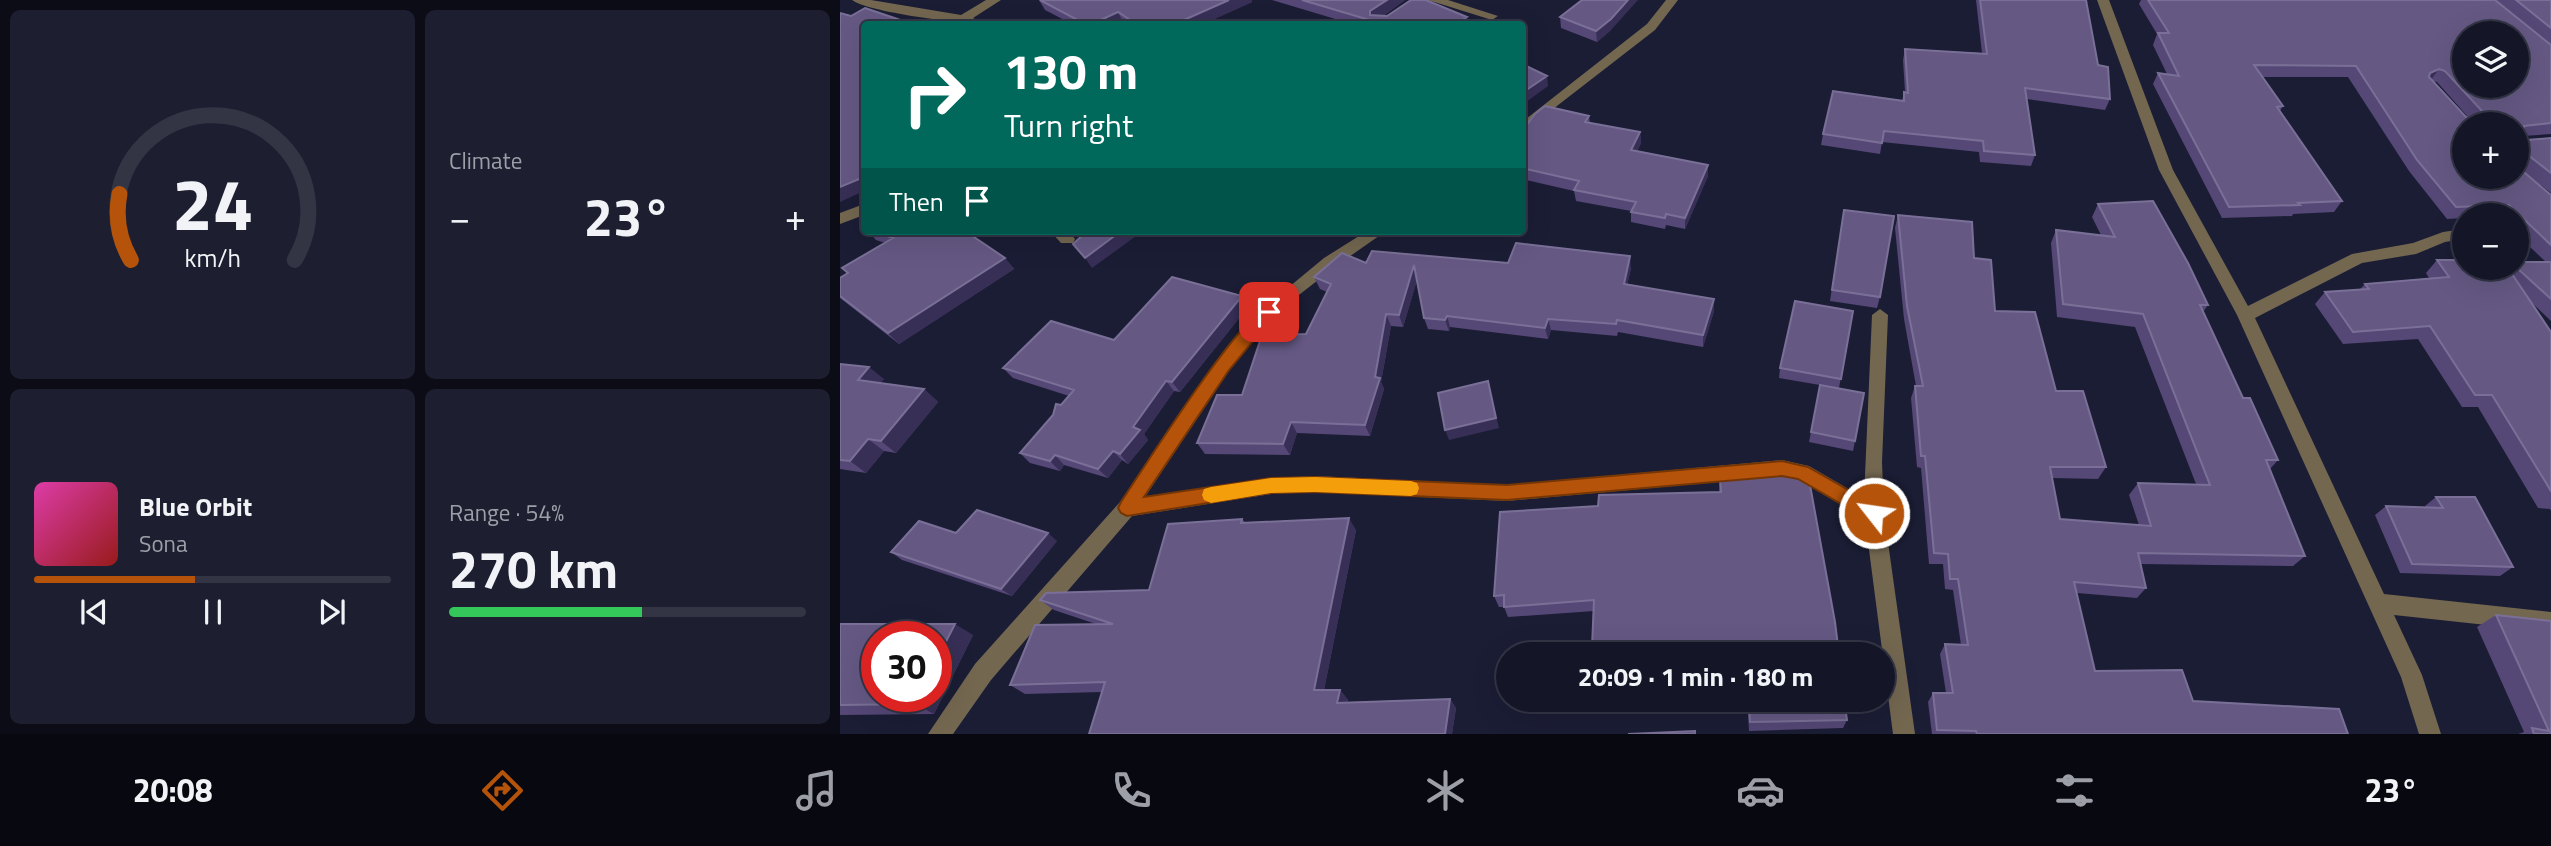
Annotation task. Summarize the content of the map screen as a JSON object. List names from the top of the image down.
{
  "page": {
    "tile": [
      "Climate",
      ["Range · 54%", "270 km"]
    ],
    "map_buttons": ["+", "−"],
    "turn": ["130 m", "Turn right"],
    "then": "Then",
    "heat": ["−", "23°", "+"],
    "song": ["Blue Orbit", "Sona"],
    "limit": "30",
    "trip": "20:09 · 1 min · 180 m",
    "tabs": ["20:08", "23°"],
    "gauge": ["24", "km/h"]
  }
}
